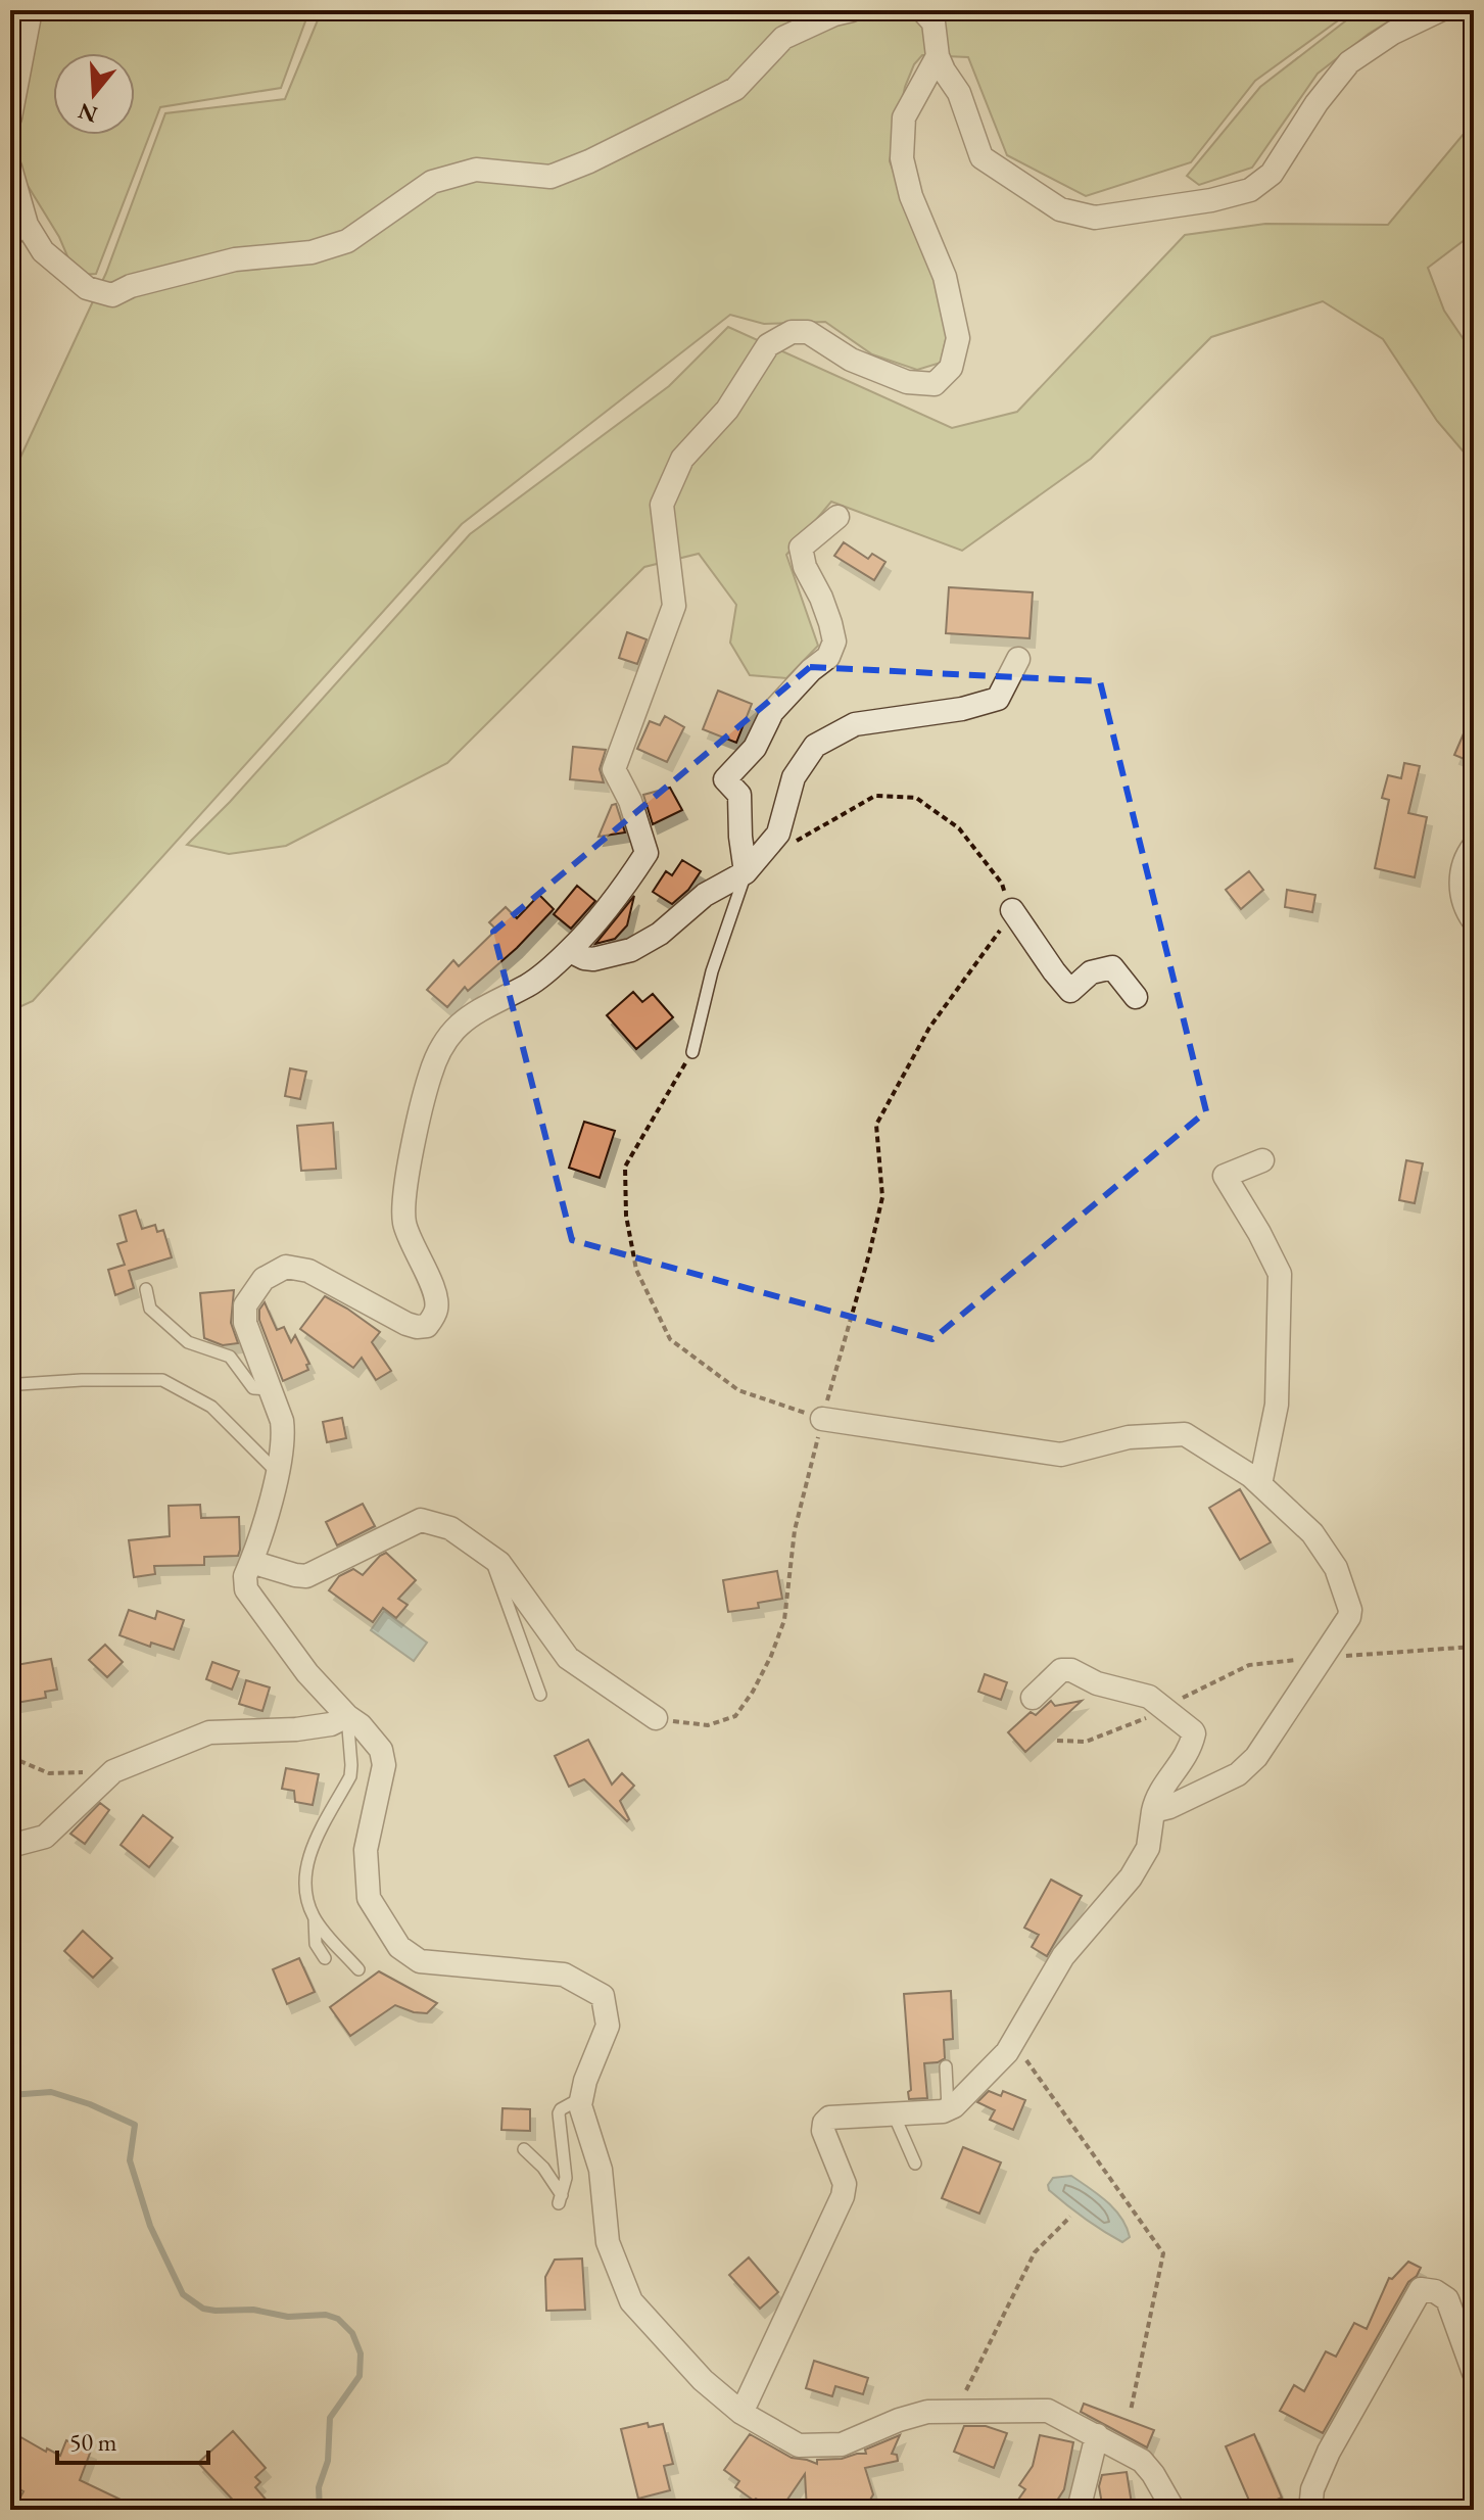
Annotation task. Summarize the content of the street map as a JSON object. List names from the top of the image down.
{
  "scale_bar": "50 m",
  "north": "bottom"
}
